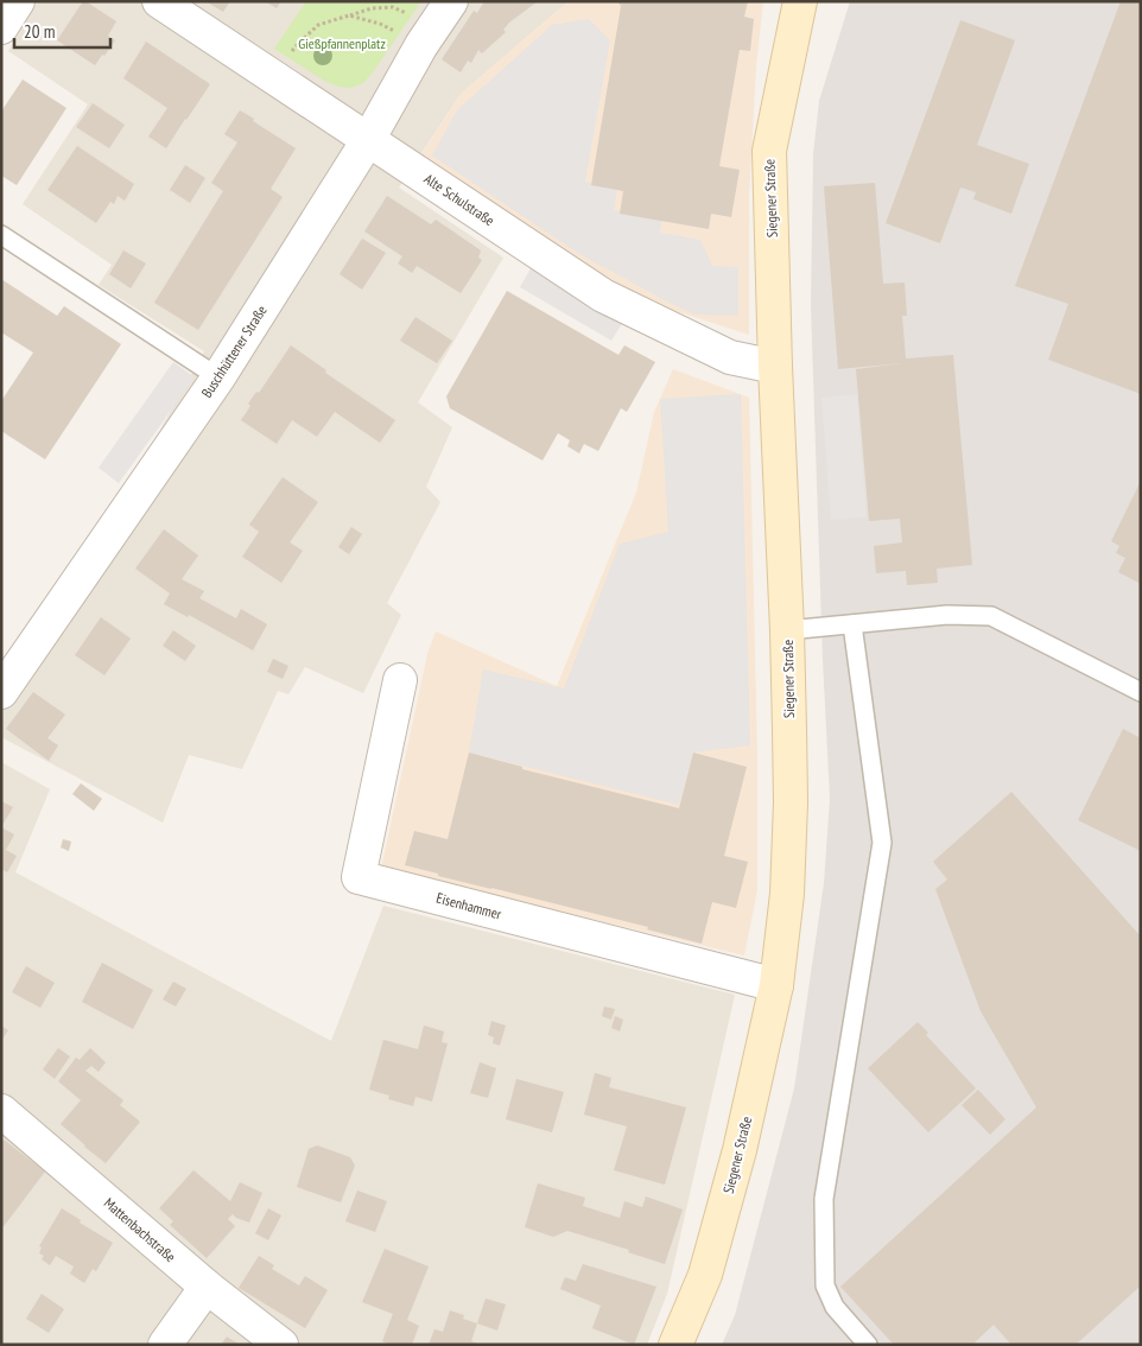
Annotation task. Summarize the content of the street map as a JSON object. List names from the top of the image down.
{
  "streets": {
    "main road": ["Siegener Straße"],
    "street": [
      "Alte Schulstraße",
      "Buschhüttener Straße",
      "Eisenhammer",
      "Mattenbachstraße"
    ]
  },
  "crossings": [
    ["Siegener Straße", "Alte Schulstraße"],
    ["Siegener Straße", "Eisenhammer"],
    ["Alte Schulstraße", "Buschhüttener Straße"]
  ],
  "parks": ["Gießpfannenplatz"],
  "scale_bar": "20 m"
}
